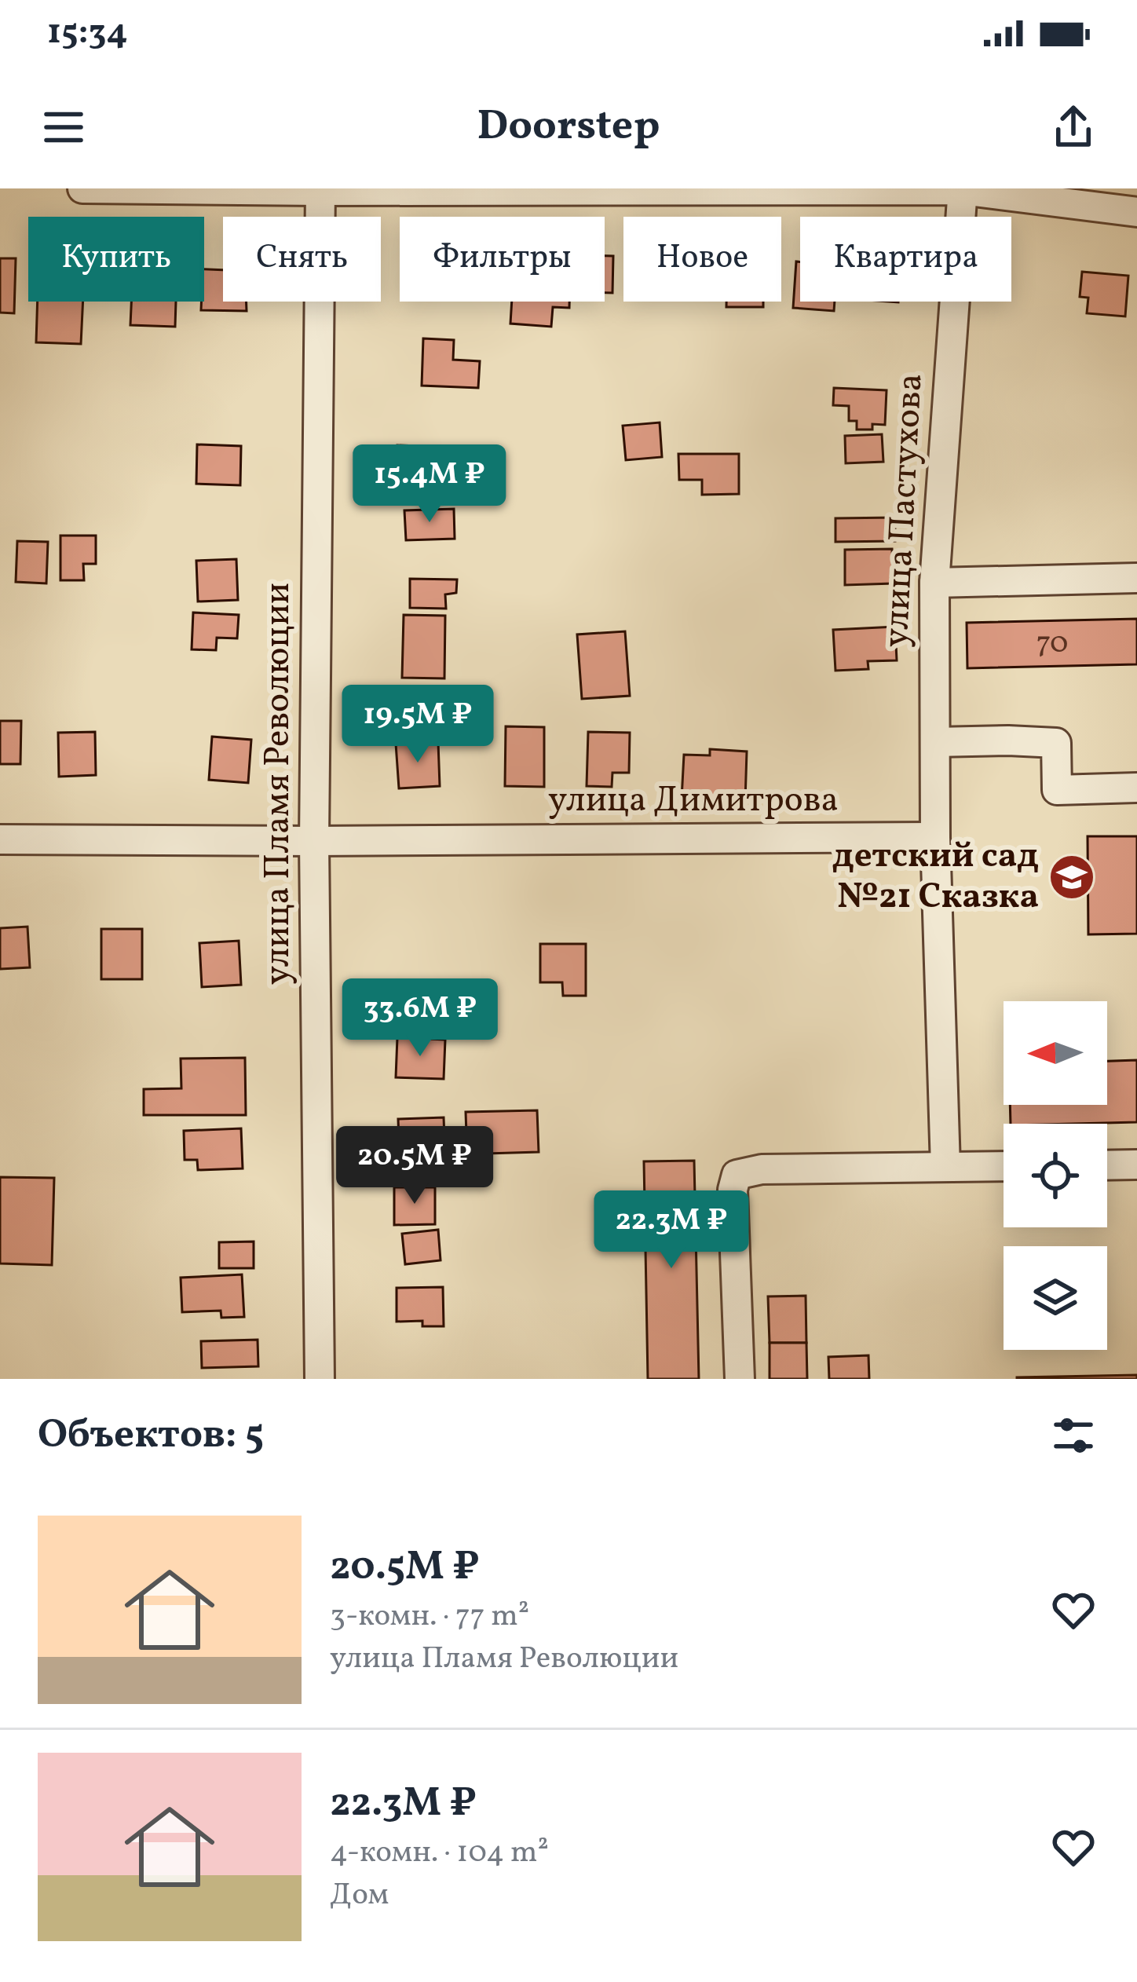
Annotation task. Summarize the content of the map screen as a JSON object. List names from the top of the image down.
{
  "streets": {
    "street": ["улица Пастухова", "улица Пламя Революции", "улица Димитрова"]
  },
  "crossings": [
    ["улица Пастухова", "улица Димитрова"],
    ["улица Пламя Революции", "улица Димитрова"]
  ],
  "places": {
    "school or university": ["детский сад №21 Сказка"]
  },
  "house_numbers": ["70"],
  "north": "left",
  "page": {
    "status": "15:34",
    "header": "Doorstep",
    "chip": [
      "Купить",
      "Снять",
      "Фильтры",
      "Новое",
      "Квартира"
    ],
    "price": [
      "15.4M ₽",
      "19.5M ₽",
      "33.6M ₽",
      "20.5M ₽",
      "22.3M ₽"
    ],
    "heading": "Объектов: 5",
    "list": [
      {
        "name": "20.5M ₽",
        "note": "3-комн. · 77 m² · улица Пламя Революции"
      },
      {
        "name": "22.3M ₽",
        "note": "4-комн. · 104 m² · Дом"
      }
    ]
  }
}
